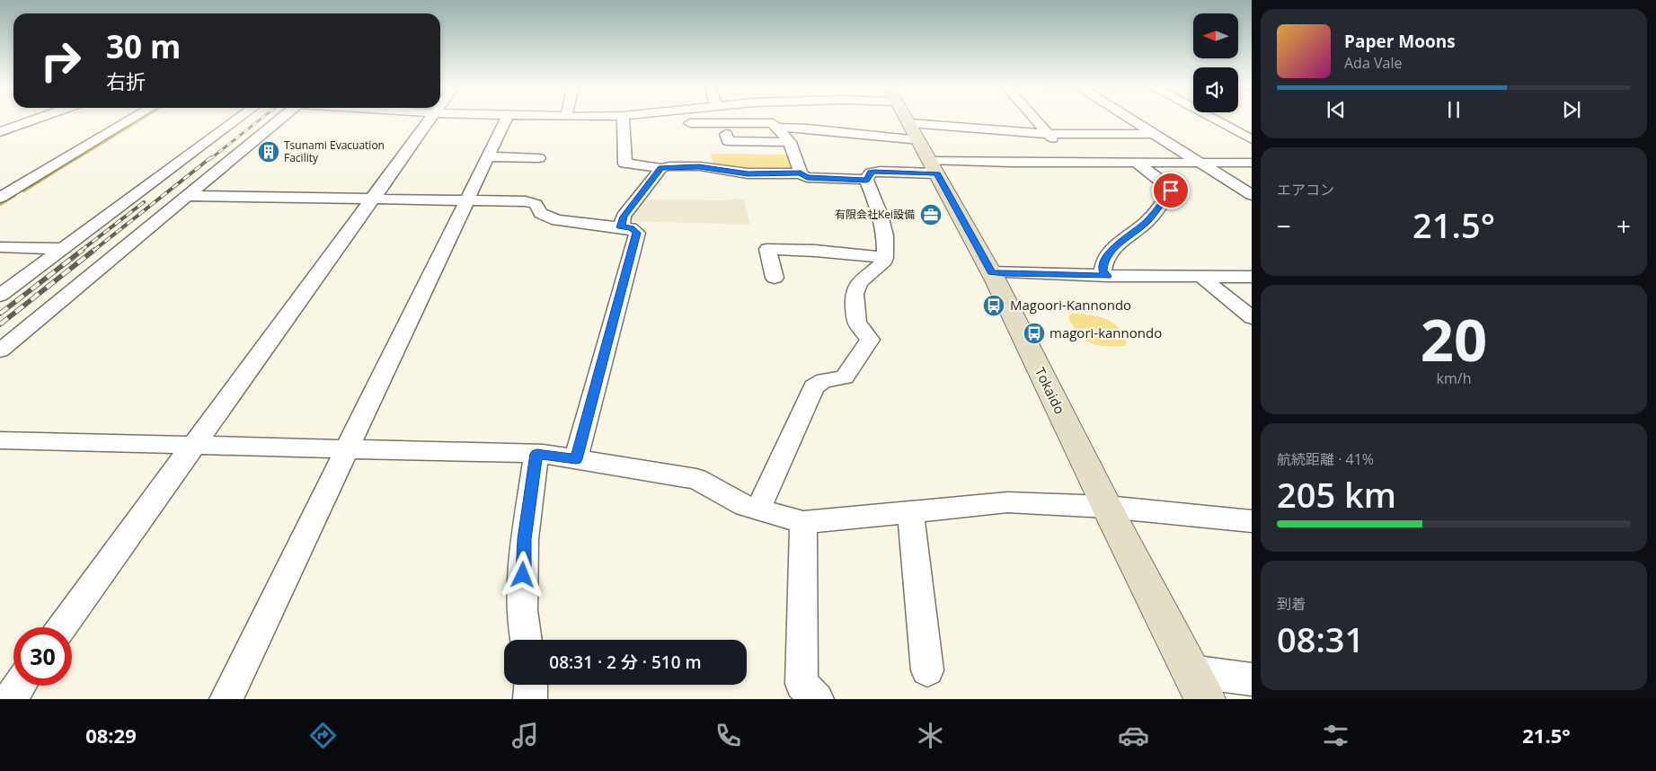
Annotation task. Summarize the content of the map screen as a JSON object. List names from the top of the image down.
{
  "streets": {
    "main road": ["Tokaido"]
  },
  "places": {
    "building": ["Tsunami Evacuation Facility"],
    "office": ["有限会社Kei設備"],
    "bus stop": ["Magoori-Kannondo", "magori-kannondo"]
  },
  "north": "left",
  "page": {
    "turn": ["30 m", "右折"],
    "song": ["Paper Moons", "Ada Vale"],
    "tile": [
      "エアコン",
      ["20", "km/h"],
      ["航続距離 · 41%", "205 km"],
      ["到着", "08:31"]
    ],
    "heat": ["−", "21.5°", "+"],
    "limit": "30",
    "trip": "08:31 · 2 分 · 510 m",
    "tabs": ["08:29", "21.5°"]
  }
}
